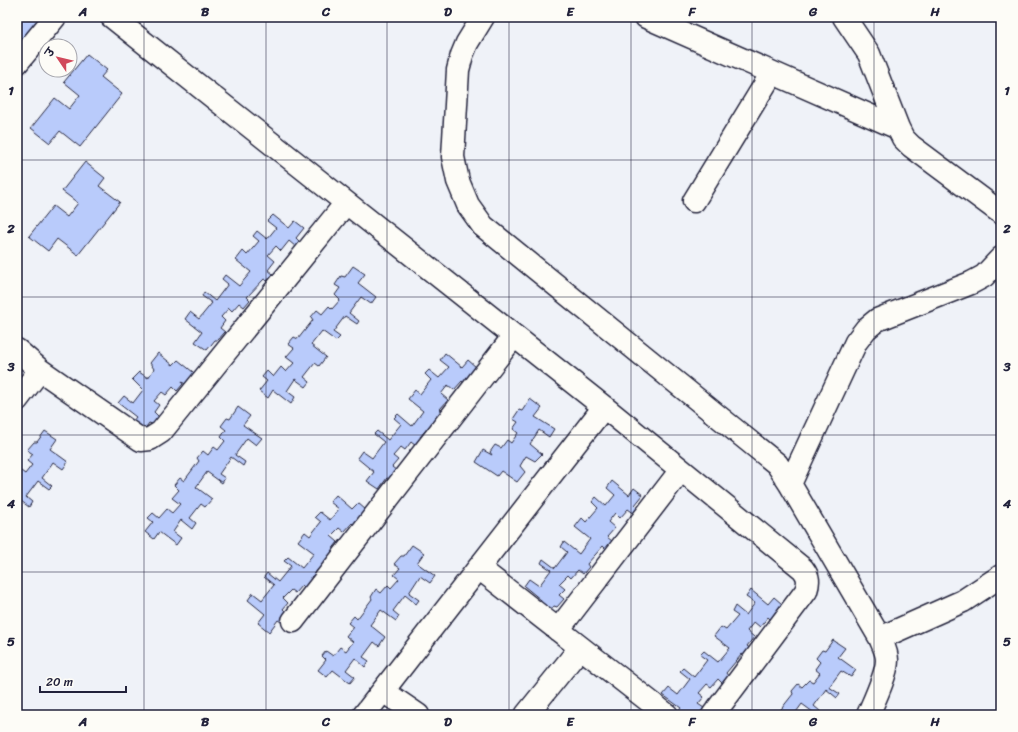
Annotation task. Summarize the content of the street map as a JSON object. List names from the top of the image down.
{
  "scale_bar": "20 m",
  "north": "top left",
  "grid": {
    "columns": [
      "A",
      "B",
      "C",
      "D",
      "E",
      "F",
      "G",
      "H"
    ],
    "rows": [
      "1",
      "2",
      "3",
      "4",
      "5"
    ]
  }
}
